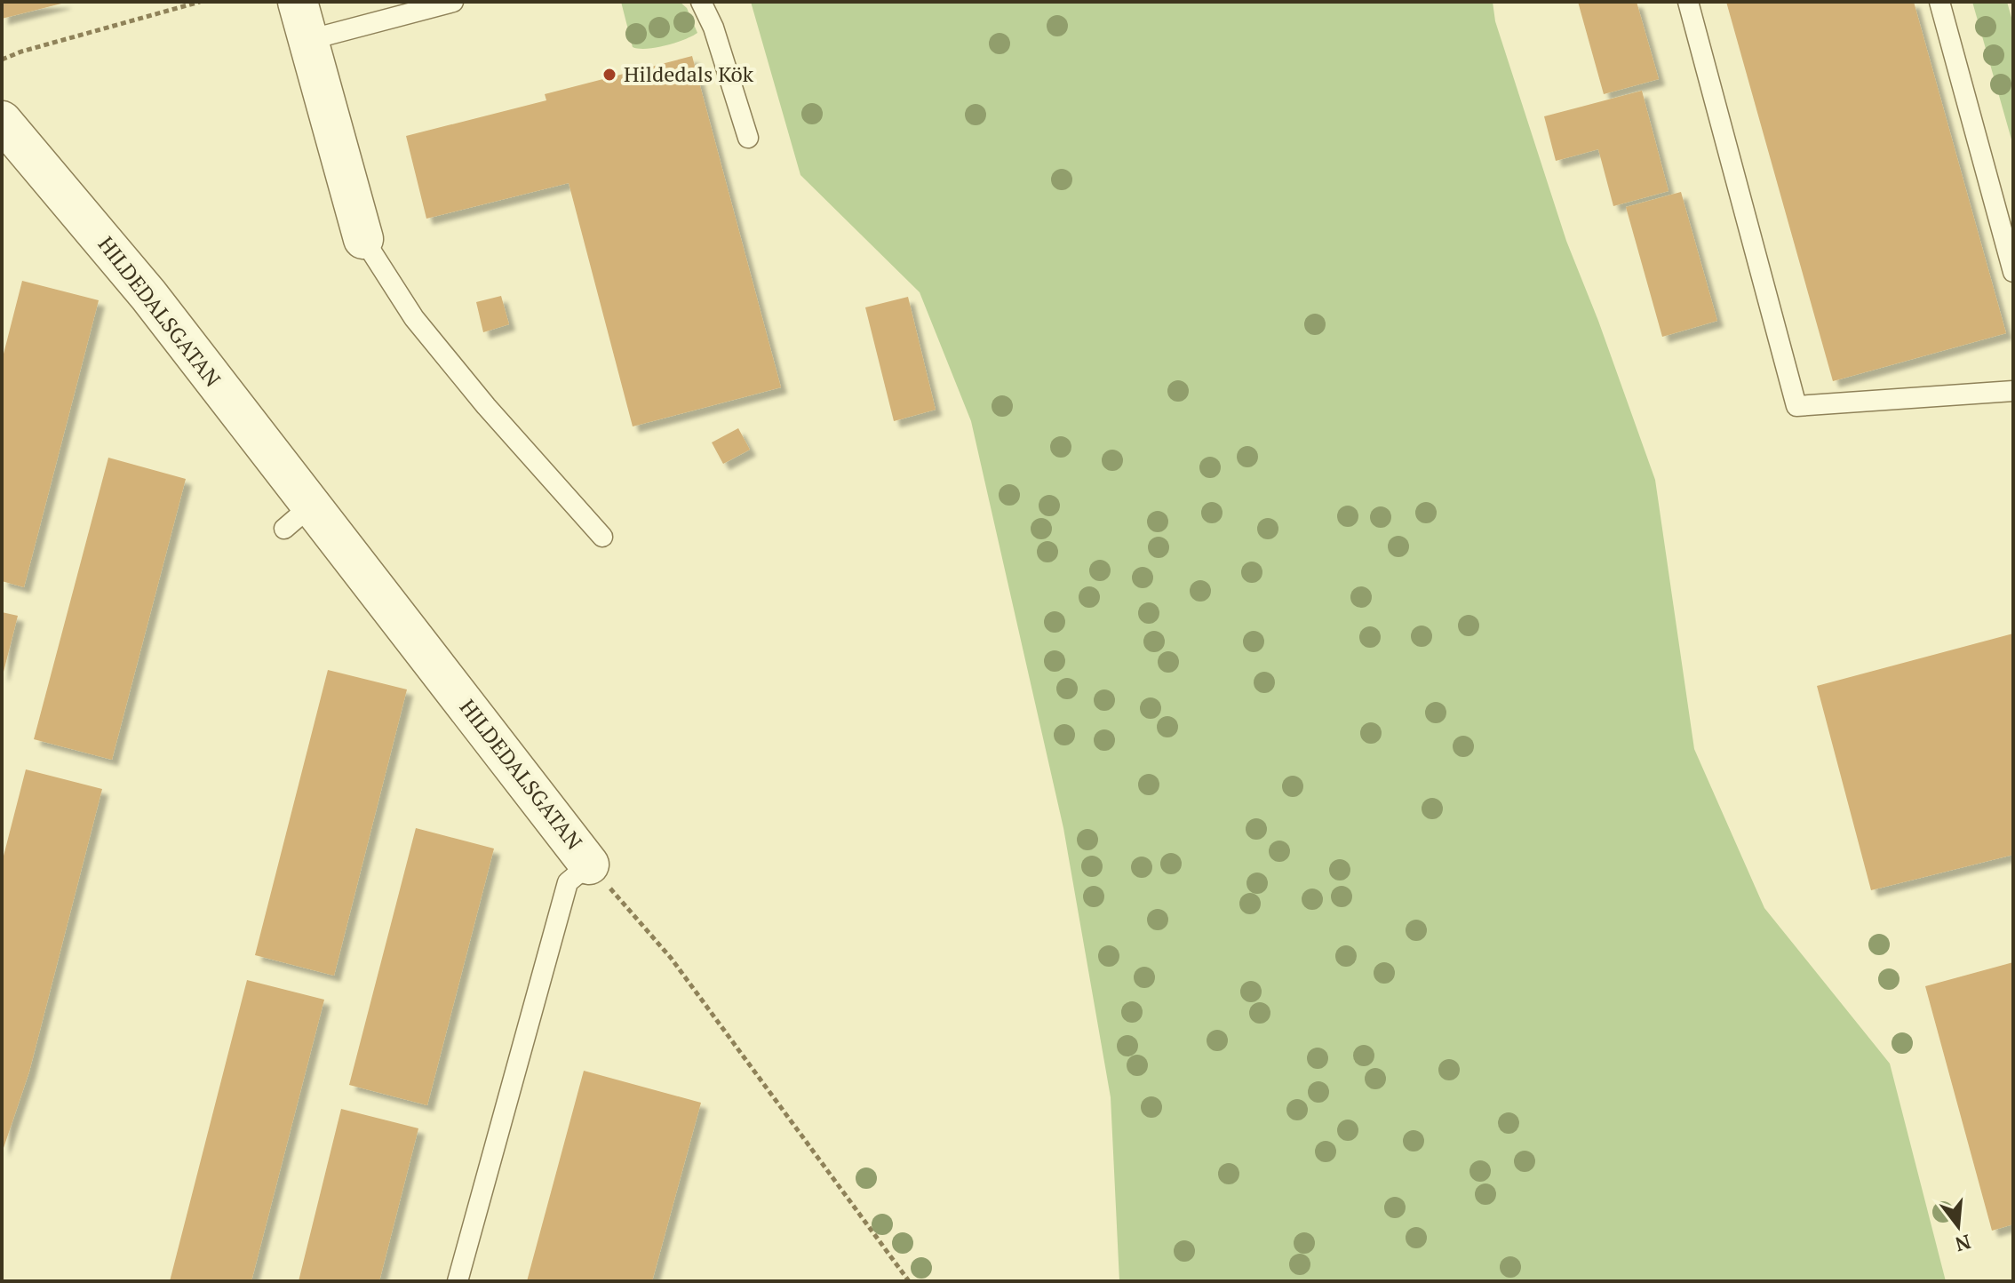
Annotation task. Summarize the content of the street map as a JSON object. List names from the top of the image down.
{
  "streets": {
    "street": ["HILDEDALSGATAN"]
  },
  "places": ["Hildedals Kök"],
  "north": "bottom"
}
